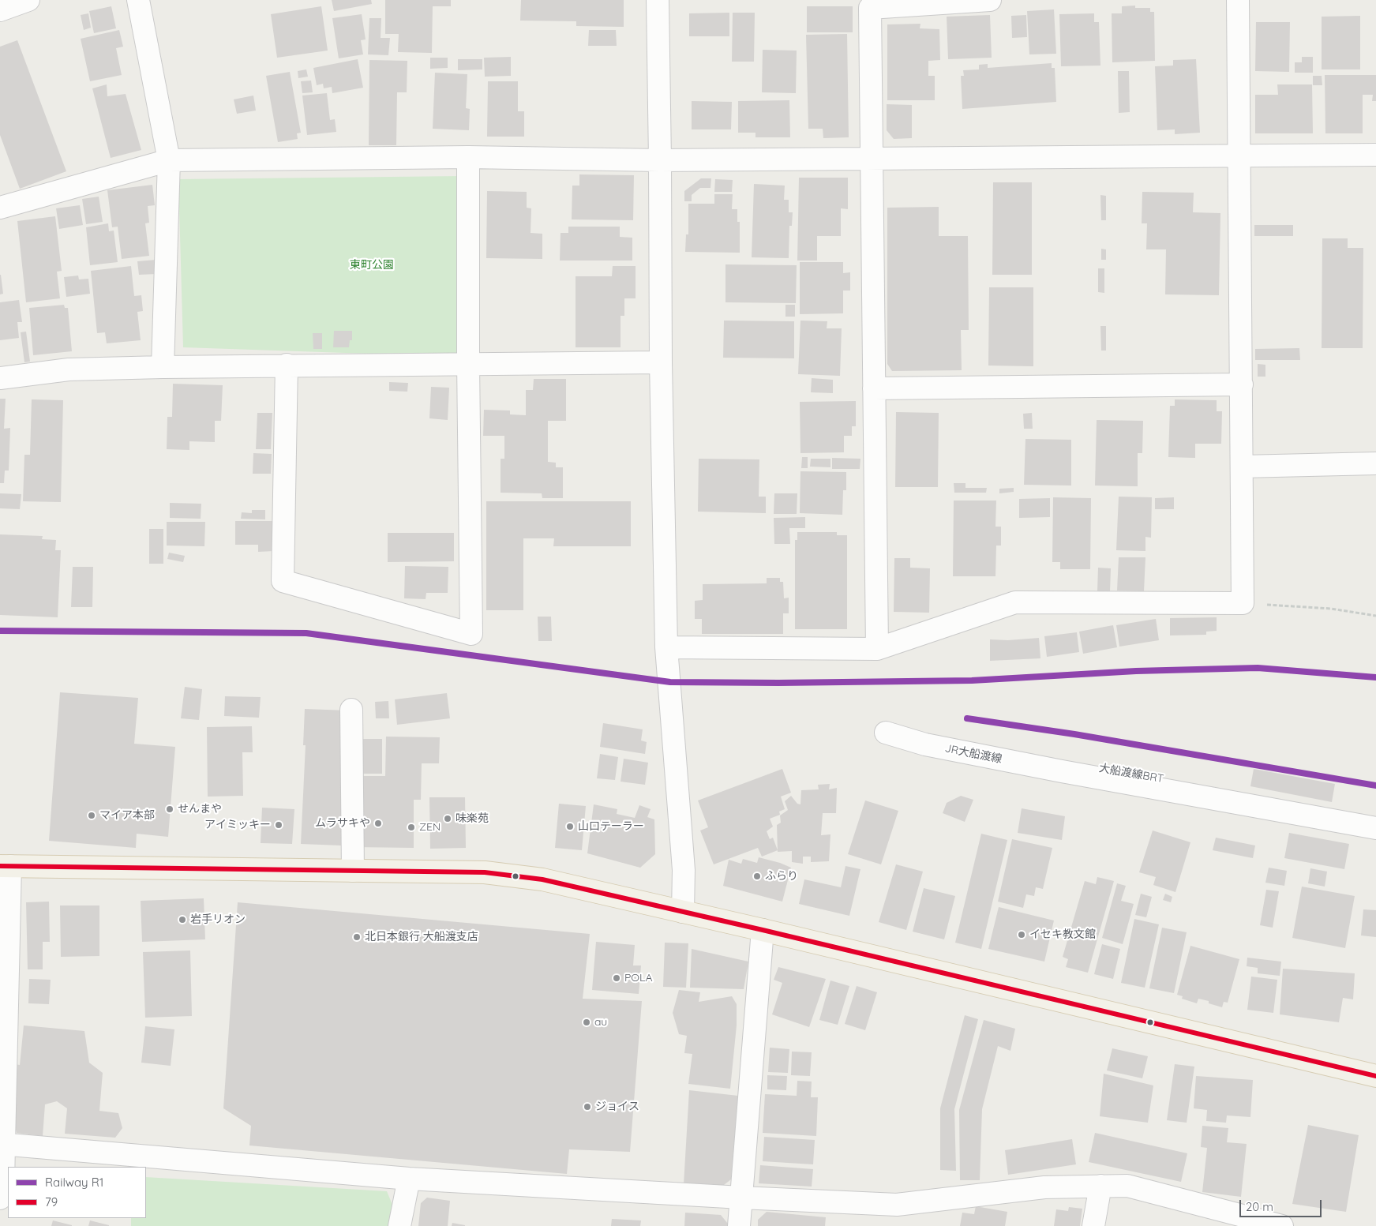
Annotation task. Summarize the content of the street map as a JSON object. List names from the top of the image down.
{
  "streets": {
    "street": ["JR大船渡線", "大船渡線BRT"]
  },
  "crossings": [
    ["JR大船渡線", "大船渡線BRT"]
  ],
  "parks": ["東町公園"],
  "places": [
    "せんまや",
    "マイア本部",
    "味楽苑",
    "ムラサキや",
    "アイミッキー",
    "山口テーラー",
    "ZEN",
    "ふらり",
    "岩手リオン",
    "イセキ教文館",
    "北日本銀行 大船渡支店",
    "POLA",
    "au",
    "ジョイス"
  ],
  "lines": ["rail line R1", "transit line 79"],
  "legend": ["Railway R1", "79"],
  "scale_bar": "20 m"
}
